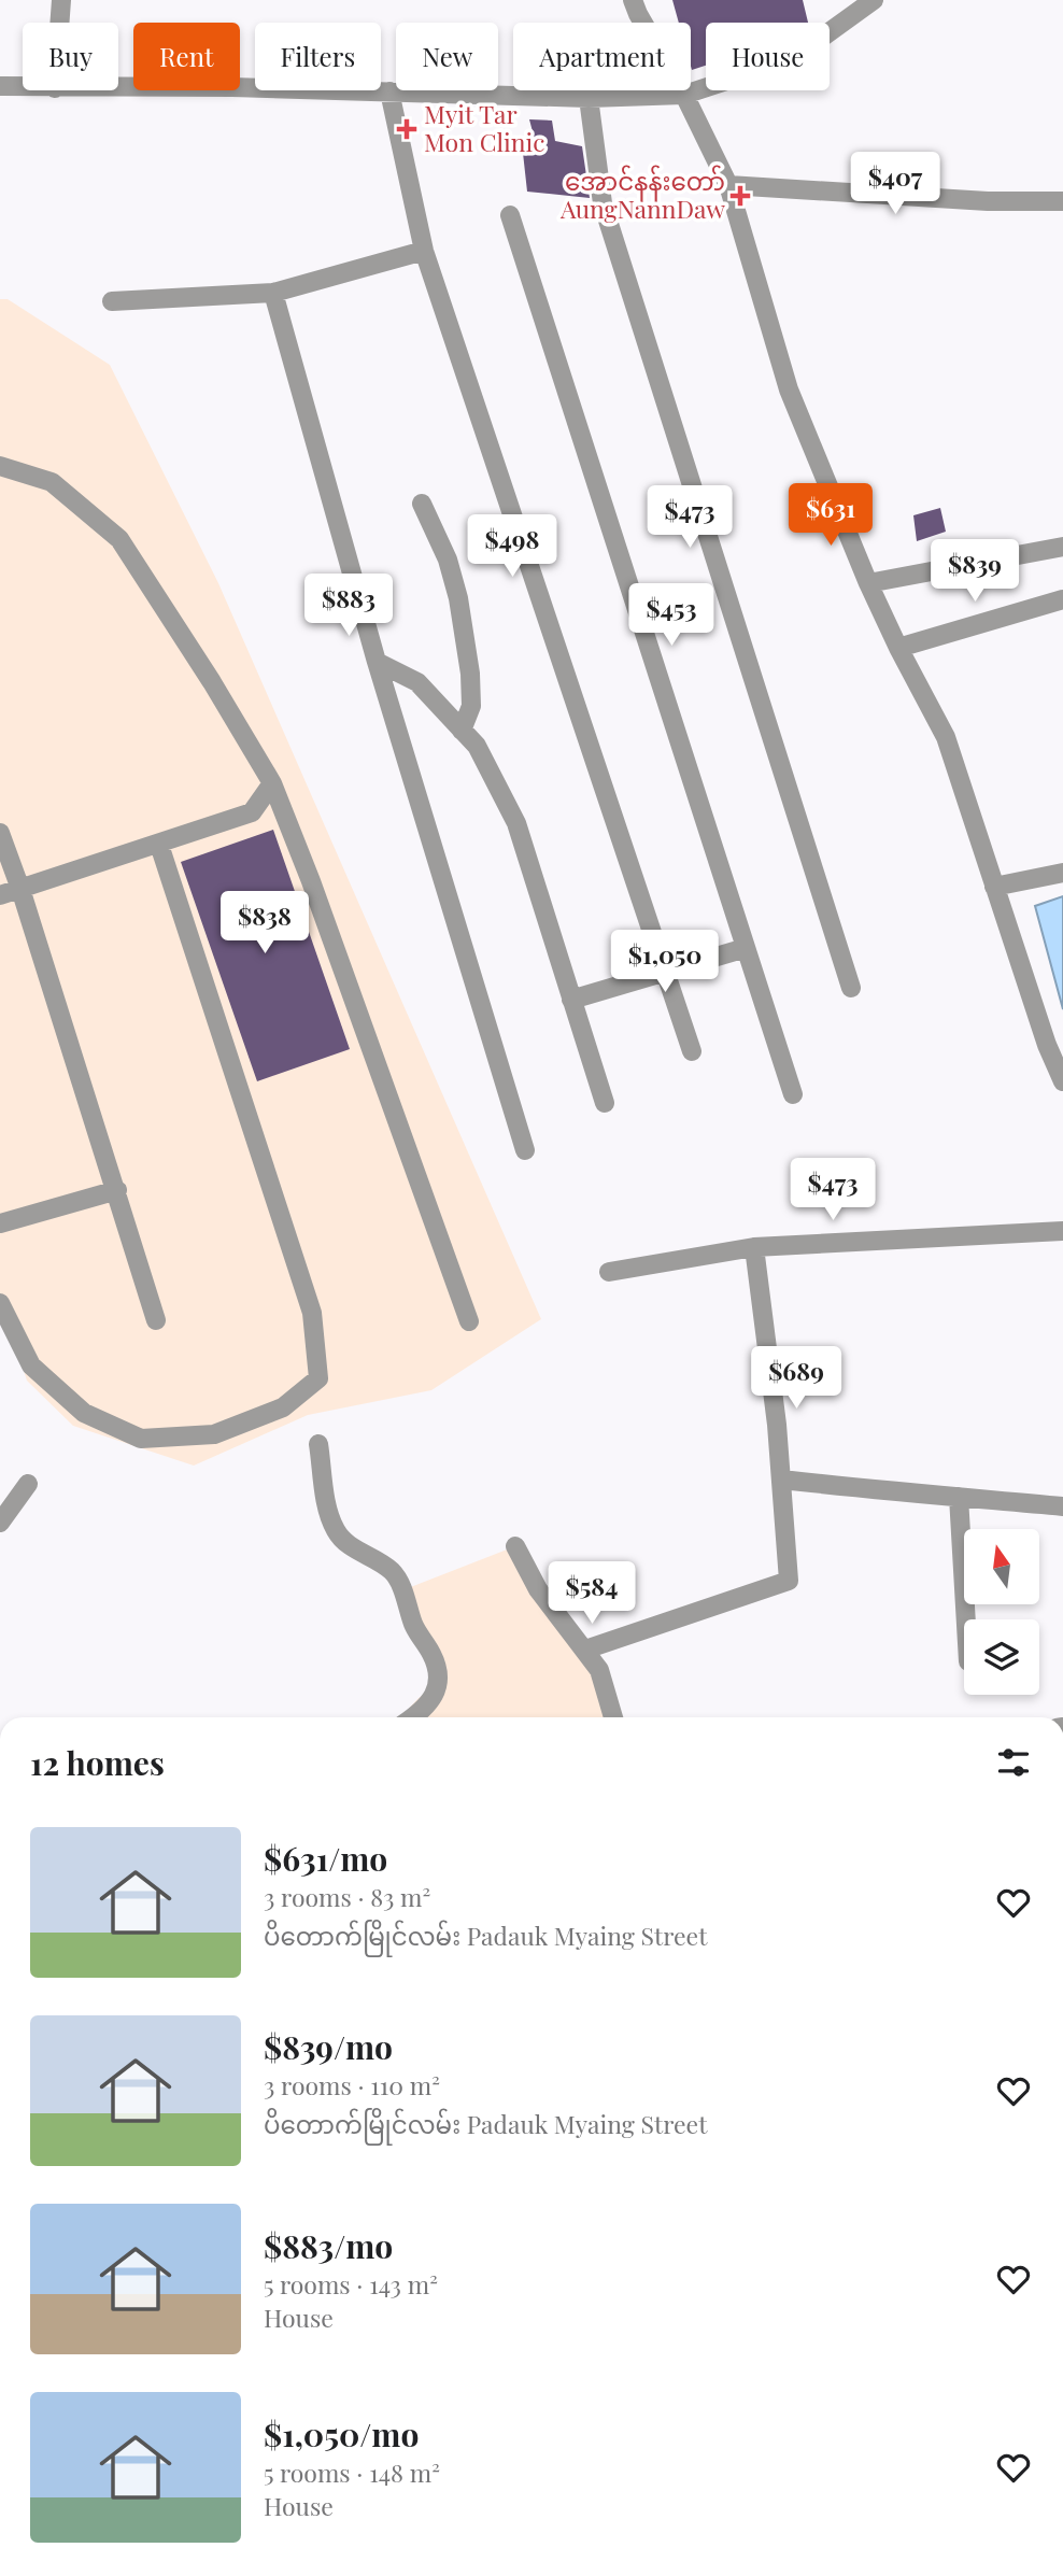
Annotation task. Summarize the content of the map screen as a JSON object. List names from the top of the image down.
{
  "places": {
    "health": ["Myit Tar Mon Clinic", "အောင်နန်းတော် AungNannDaw"]
  },
  "north": "top",
  "page": {
    "chip": [
      "Buy",
      "Rent",
      "Filters",
      "New",
      "Apartment",
      "House"
    ],
    "price": [
      "$407",
      "$631",
      "$473",
      "$498",
      "$839",
      "$883",
      "$453",
      "$838",
      "$1,050",
      "$473",
      "$689",
      "$584"
    ],
    "heading": "12 homes",
    "list": [
      {
        "name": "$631/mo",
        "note": "3 rooms · 83 m² · ပိတောက်မြိုင်လမ်း Padauk Myaing Street"
      },
      {
        "name": "$839/mo",
        "note": "3 rooms · 110 m² · ပိတောက်မြိုင်လမ်း Padauk Myaing Street"
      },
      {
        "name": "$883/mo",
        "note": "5 rooms · 143 m² · House"
      },
      {
        "name": "$1,050/mo",
        "note": "5 rooms · 148 m² · House"
      }
    ]
  }
}
